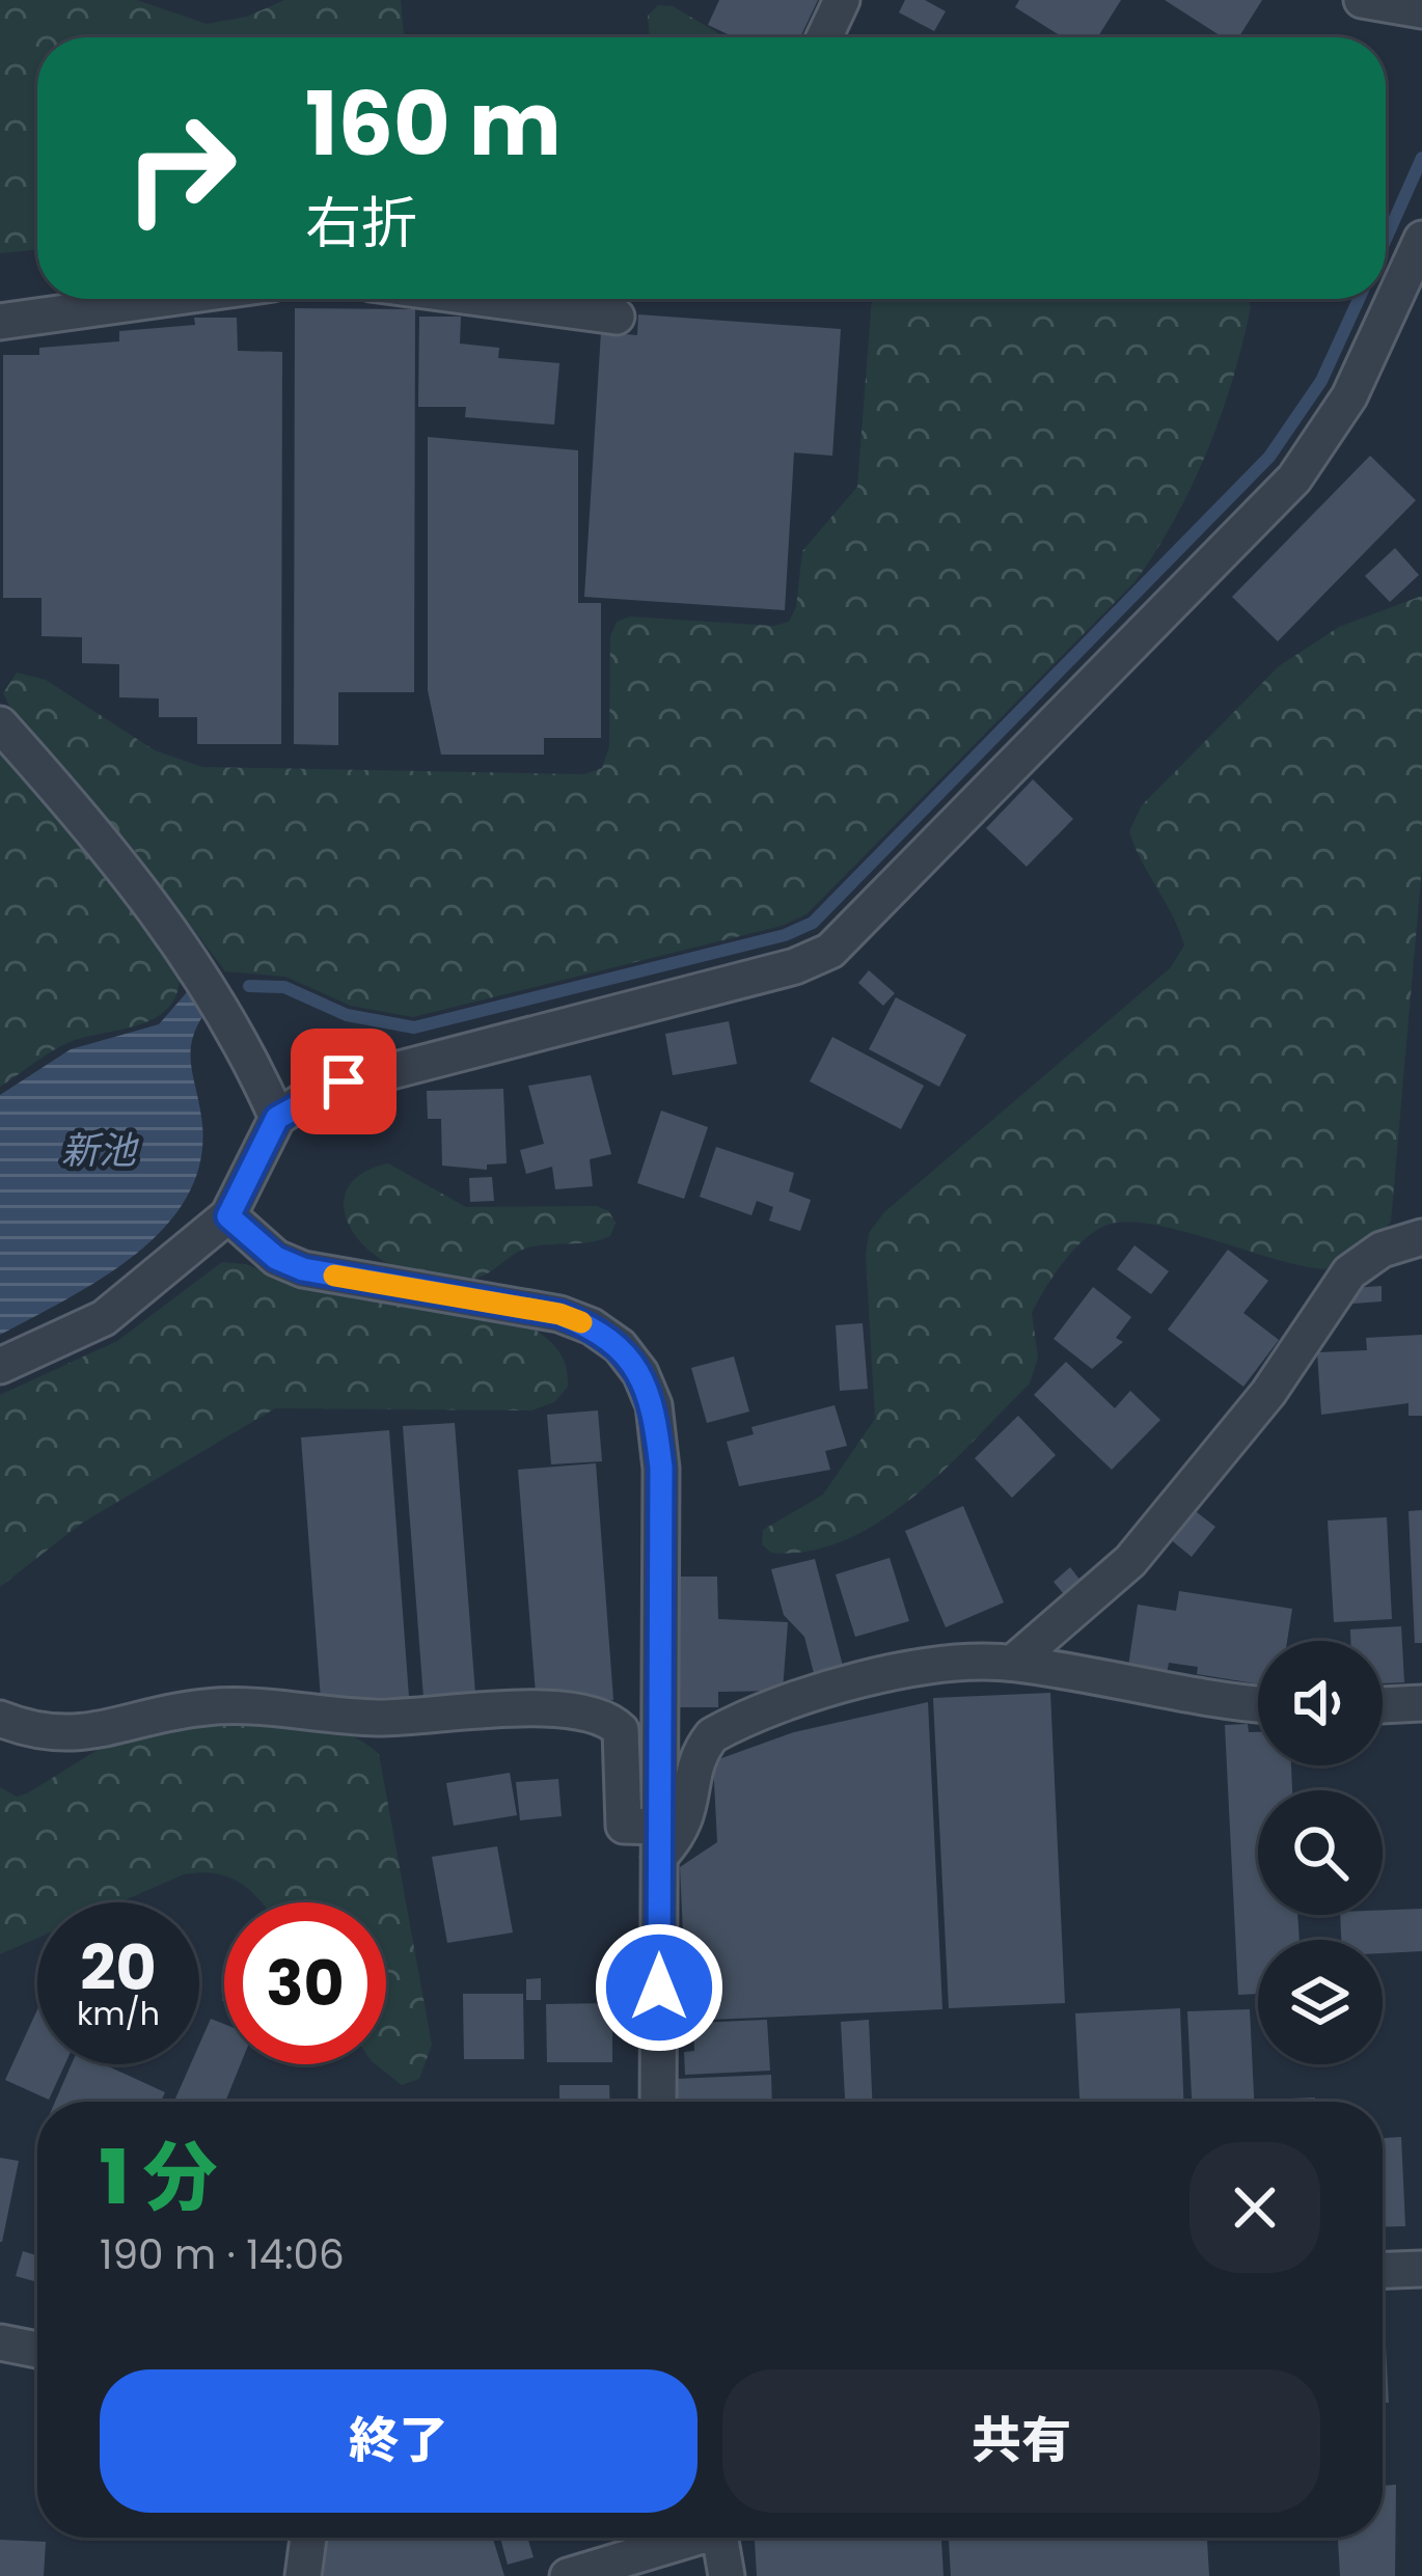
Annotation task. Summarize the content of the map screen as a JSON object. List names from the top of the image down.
{
  "water": ["新池"],
  "page": {
    "turn": ["160 m", "右折"],
    "speed": "20 km/h",
    "limit": "30",
    "heading": ["1 分", "190 m · 14:06"],
    "buttons": ["終了", "共有"]
  }
}
